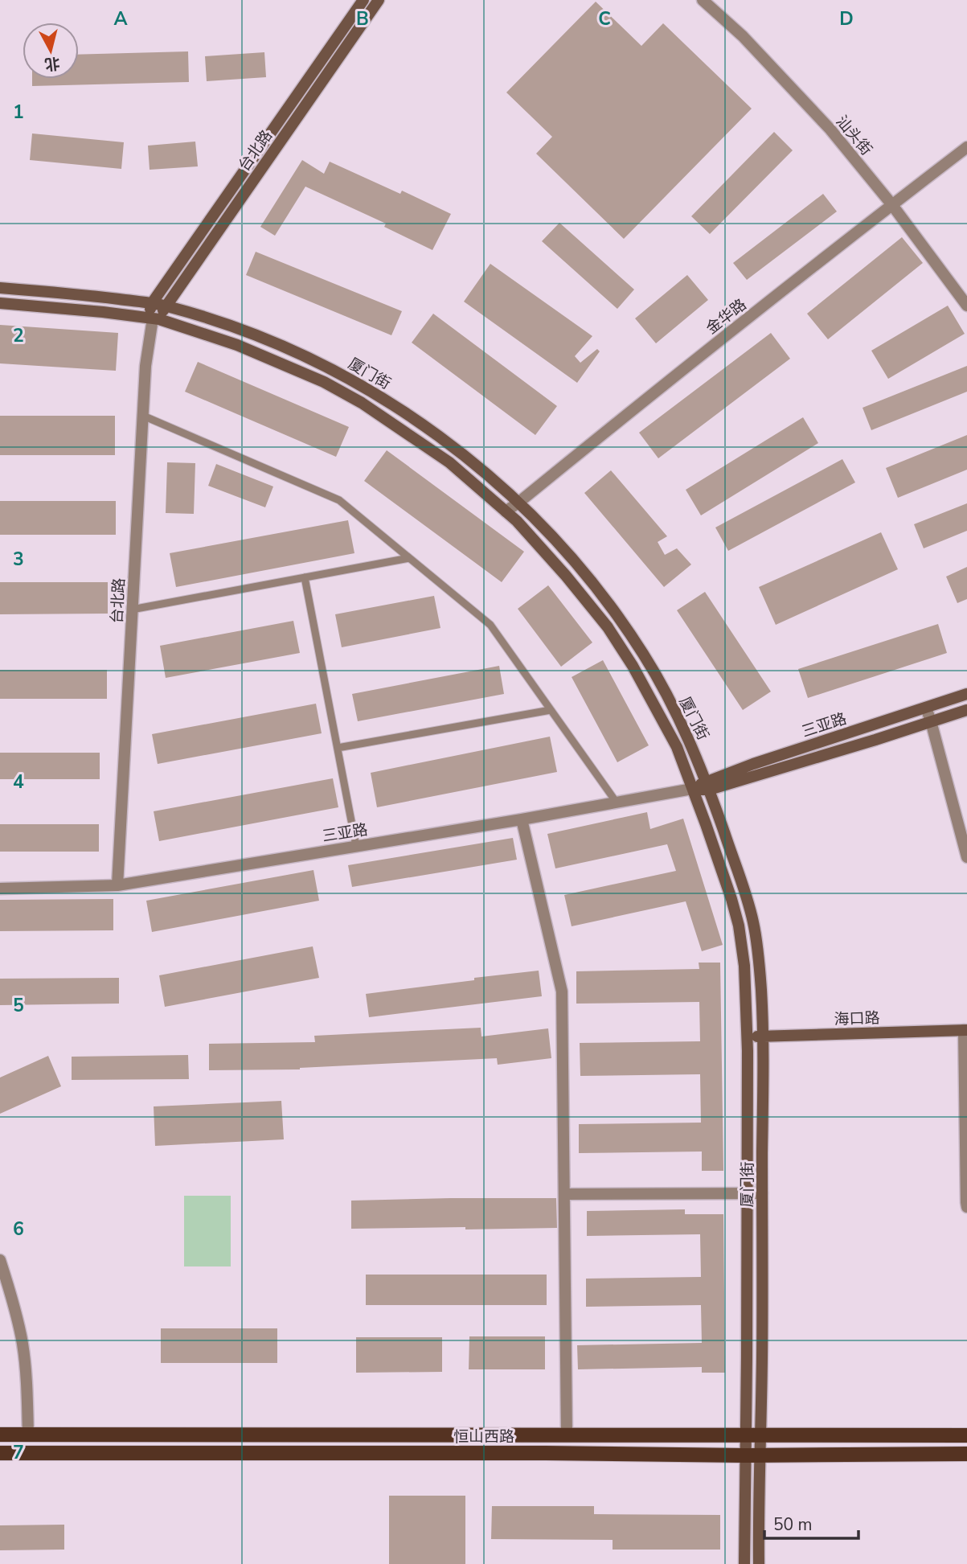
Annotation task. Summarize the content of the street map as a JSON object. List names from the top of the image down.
{
  "streets": {
    "main road": [
      "台北路",
      "厦门街",
      "三亚路",
      "海口路",
      "恒山西路"
    ],
    "street": ["汕头街", "金华路"]
  },
  "crossings": [
    ["汕头街", "金华路"],
    ["台北路", "厦门街"],
    ["台北路", "三亚路"],
    ["金华路", "厦门街"],
    ["厦门街", "三亚路"],
    ["厦门街", "海口路"],
    ["厦门街", "恒山西路"]
  ],
  "scale_bar": "50 m",
  "north": "bottom",
  "grid": {
    "columns": [
      "A",
      "B",
      "C",
      "D"
    ],
    "rows": [
      "1",
      "2",
      "3",
      "4",
      "5",
      "6",
      "7"
    ]
  }
}
